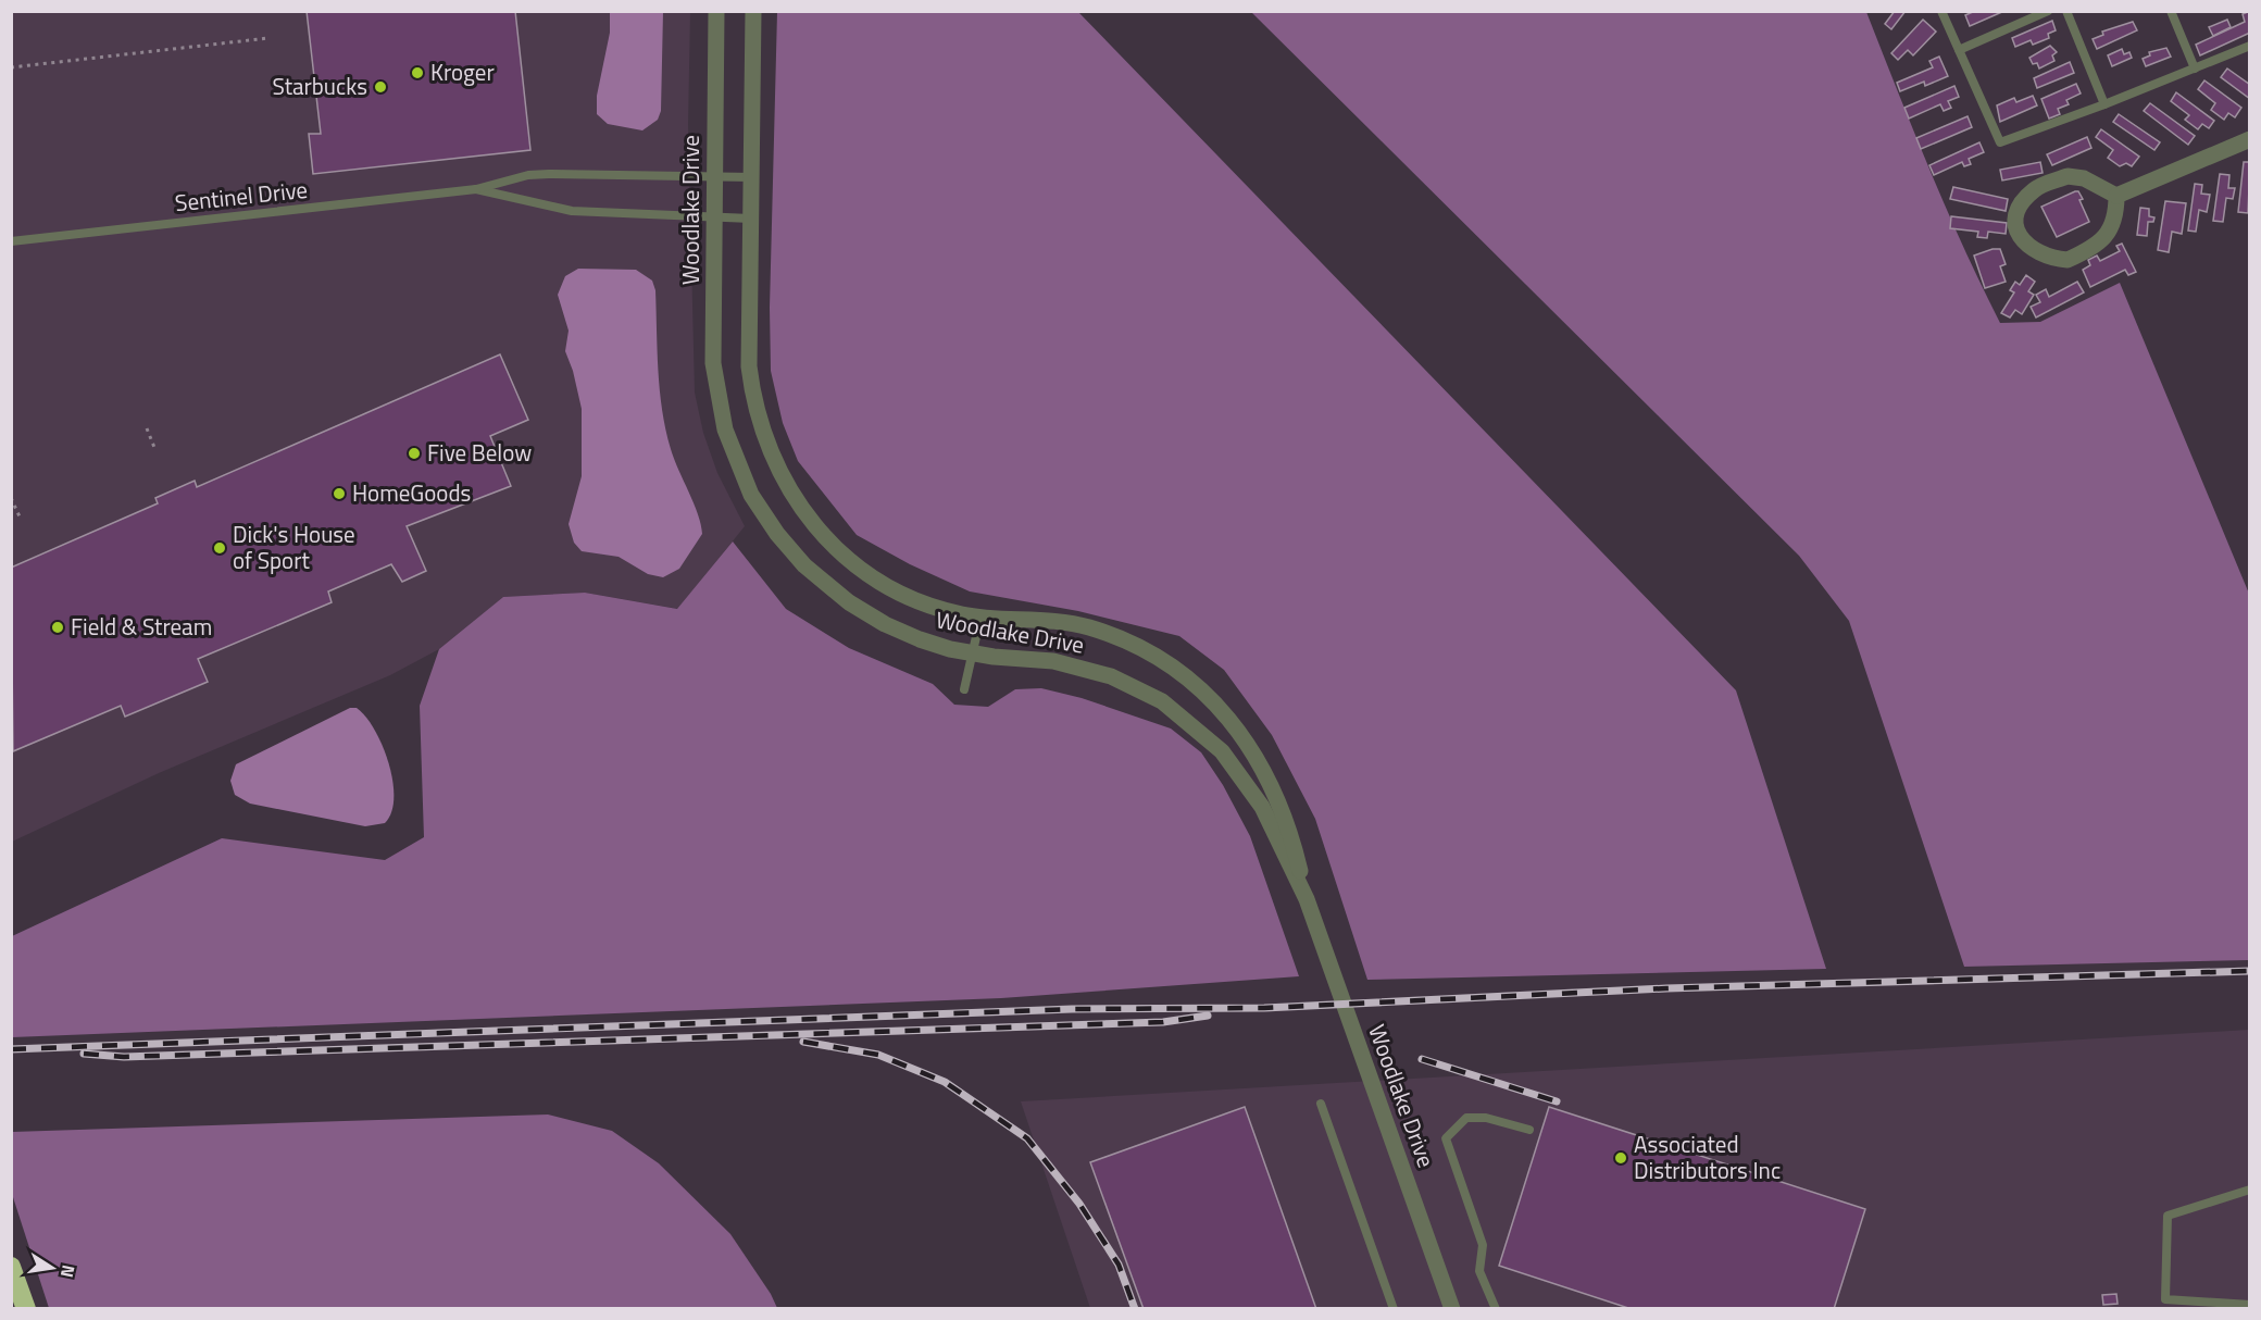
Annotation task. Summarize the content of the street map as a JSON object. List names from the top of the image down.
{
  "streets": {
    "street": ["Woodlake Drive"],
    "lane": ["Sentinel Drive"]
  },
  "crossings": [
    ["Sentinel Drive", "Woodlake Drive"]
  ],
  "places": [
    "Kroger",
    "Starbucks",
    "Five Below",
    "HomeGoods",
    "Dick's House of Sport",
    "Field & Stream",
    "Associated Distributors Inc"
  ],
  "north": "right"
}
